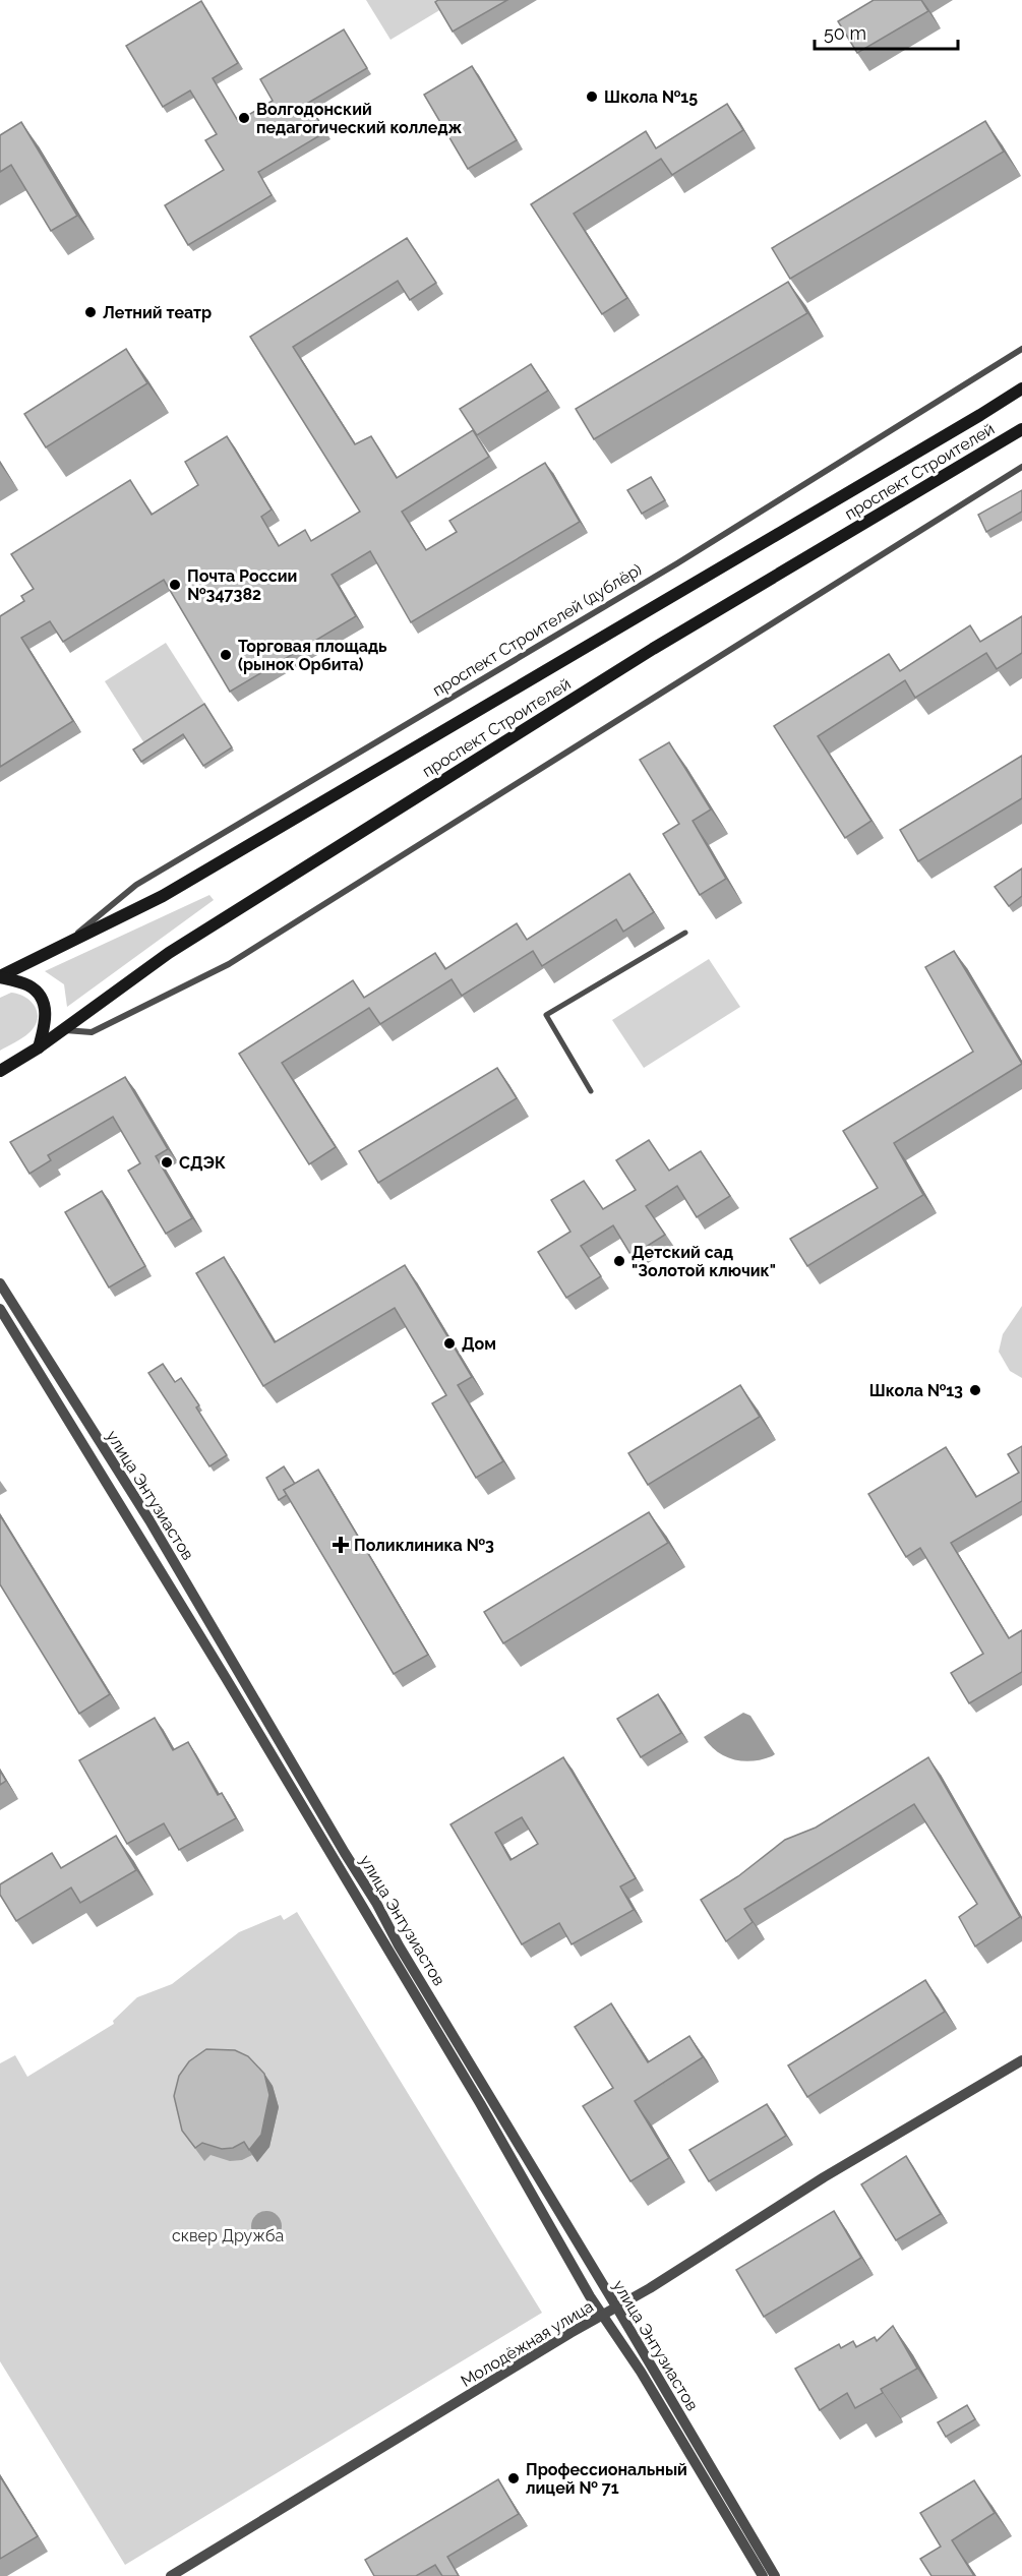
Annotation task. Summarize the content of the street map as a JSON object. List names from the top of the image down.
{
  "streets": {
    "main road": ["проспект Строителей"],
    "street": ["проспект Строителей (дублёр)", "улица Энтузиастов", "Молодёжная улица"]
  },
  "crossings": [
    ["проспект Строителей", "проспект Строителей (дублёр)"],
    ["улица Энтузиастов", "Молодёжная улица"]
  ],
  "parks": ["сквер Дружба"],
  "places": {
    "other": [
      "Школа №15",
      "Волгодонский педагогический колледж",
      "Летний театр",
      "Почта России №347382",
      "Торговая площадь (рынок Орбита)",
      "СДЭК",
      "Детский сад \"Золотой ключик\"",
      "Дом",
      "Школа №13",
      "Профессиональный лицей № 71"
    ],
    "health": ["Поликлиника №3"]
  },
  "scale_bar": "50 m"
}
